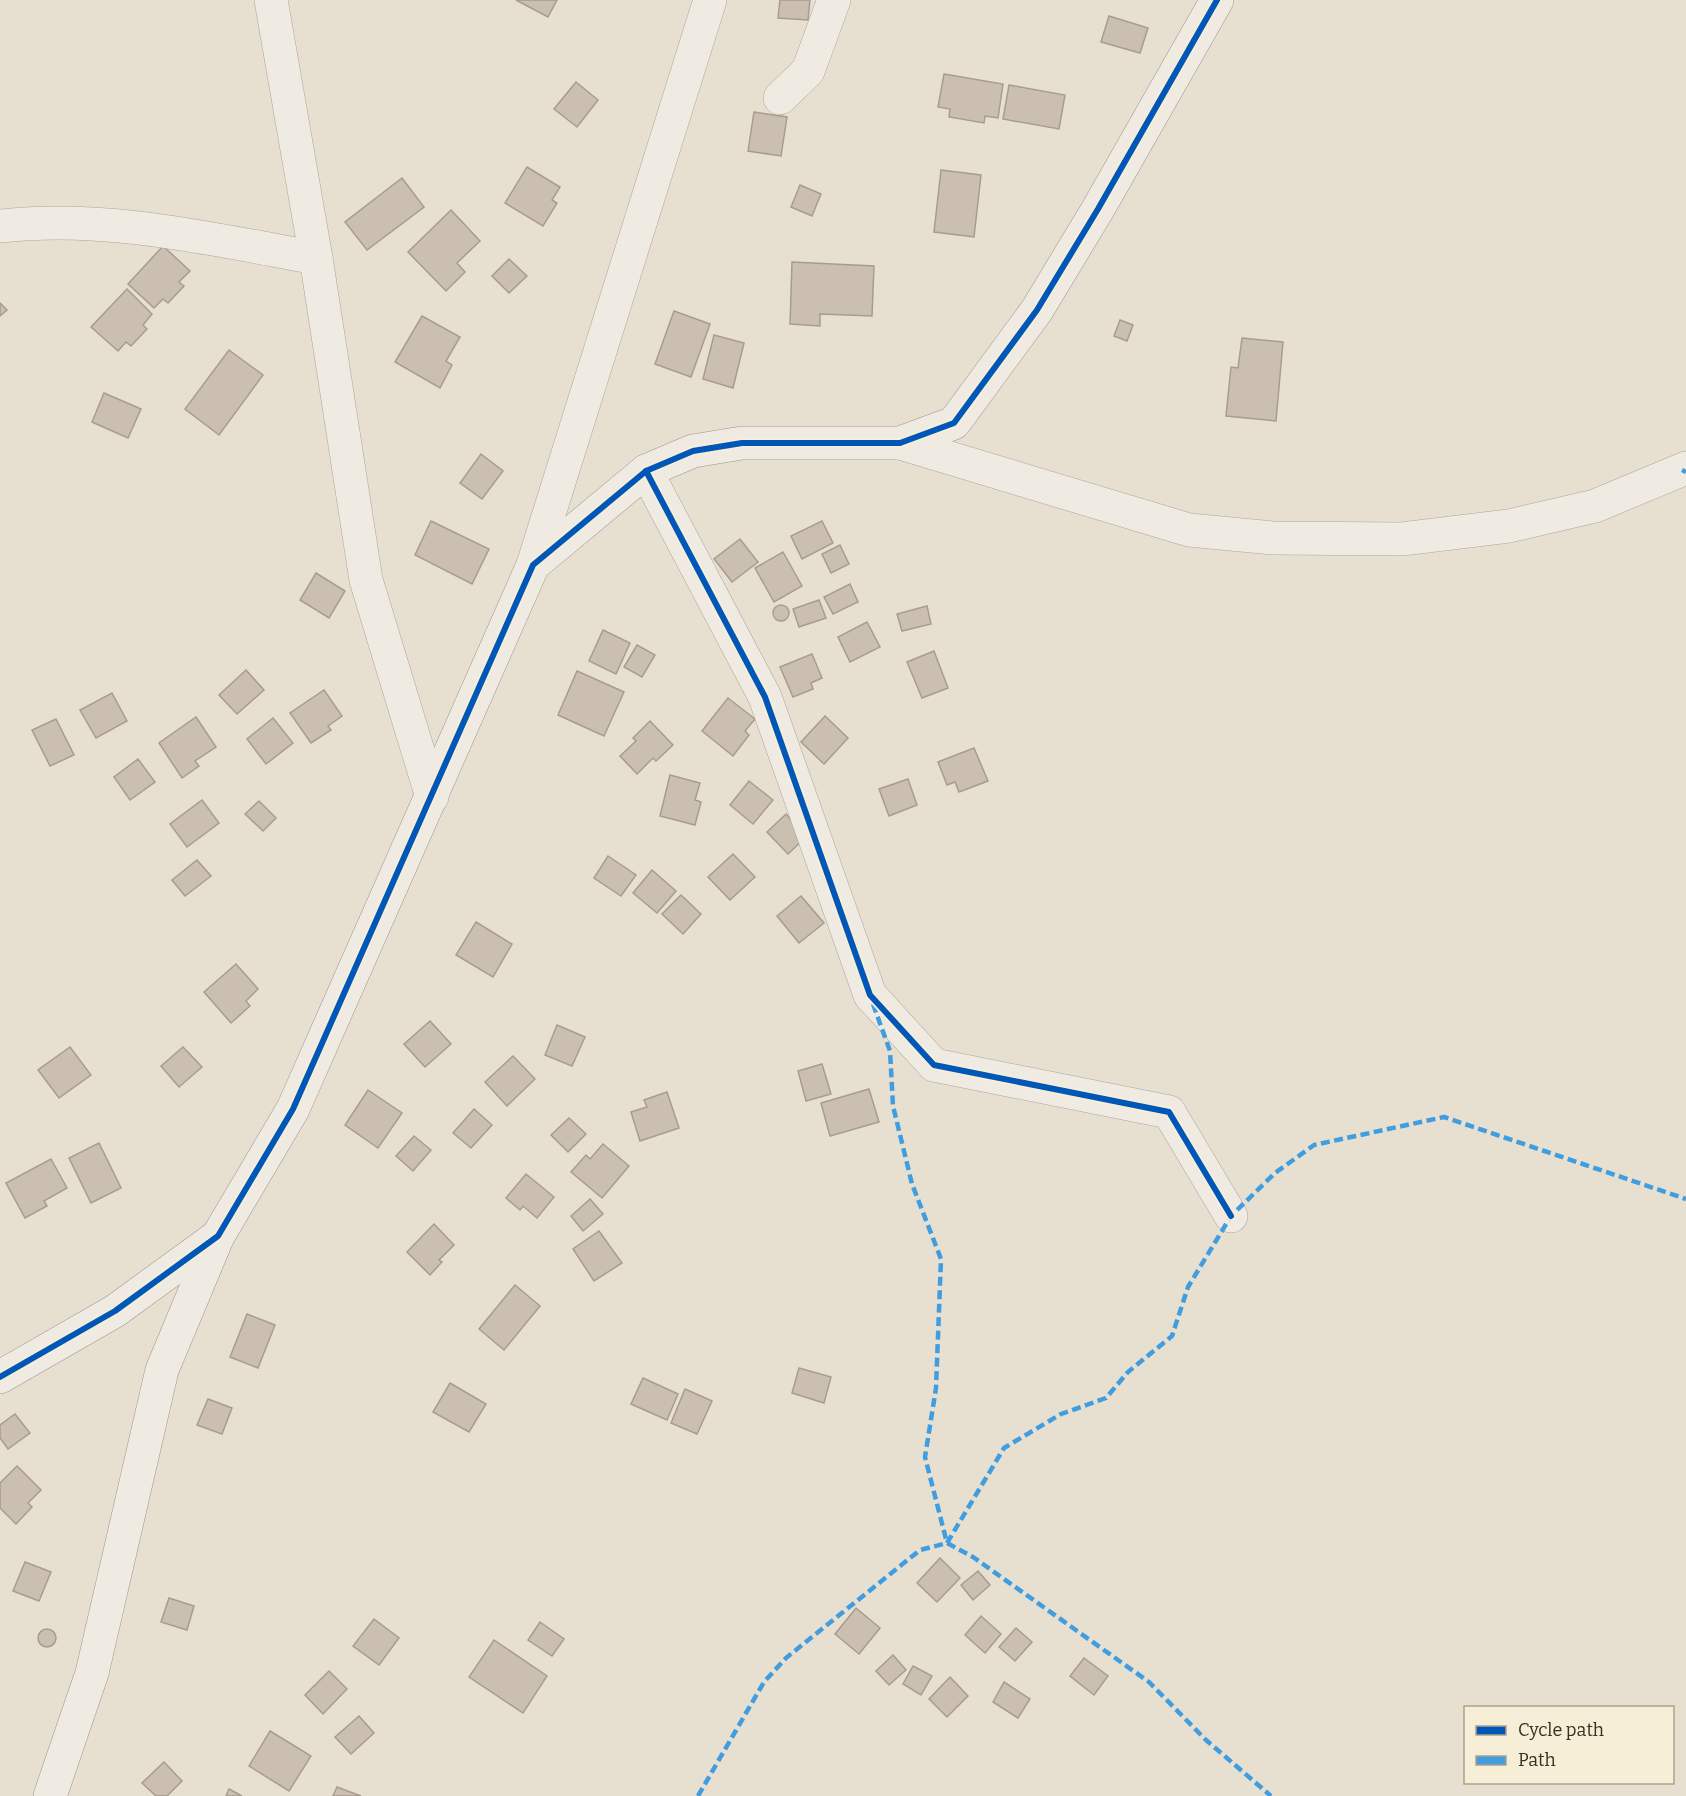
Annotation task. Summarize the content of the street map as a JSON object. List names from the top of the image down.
{
  "legend": ["Cycle path", "Path"]
}
